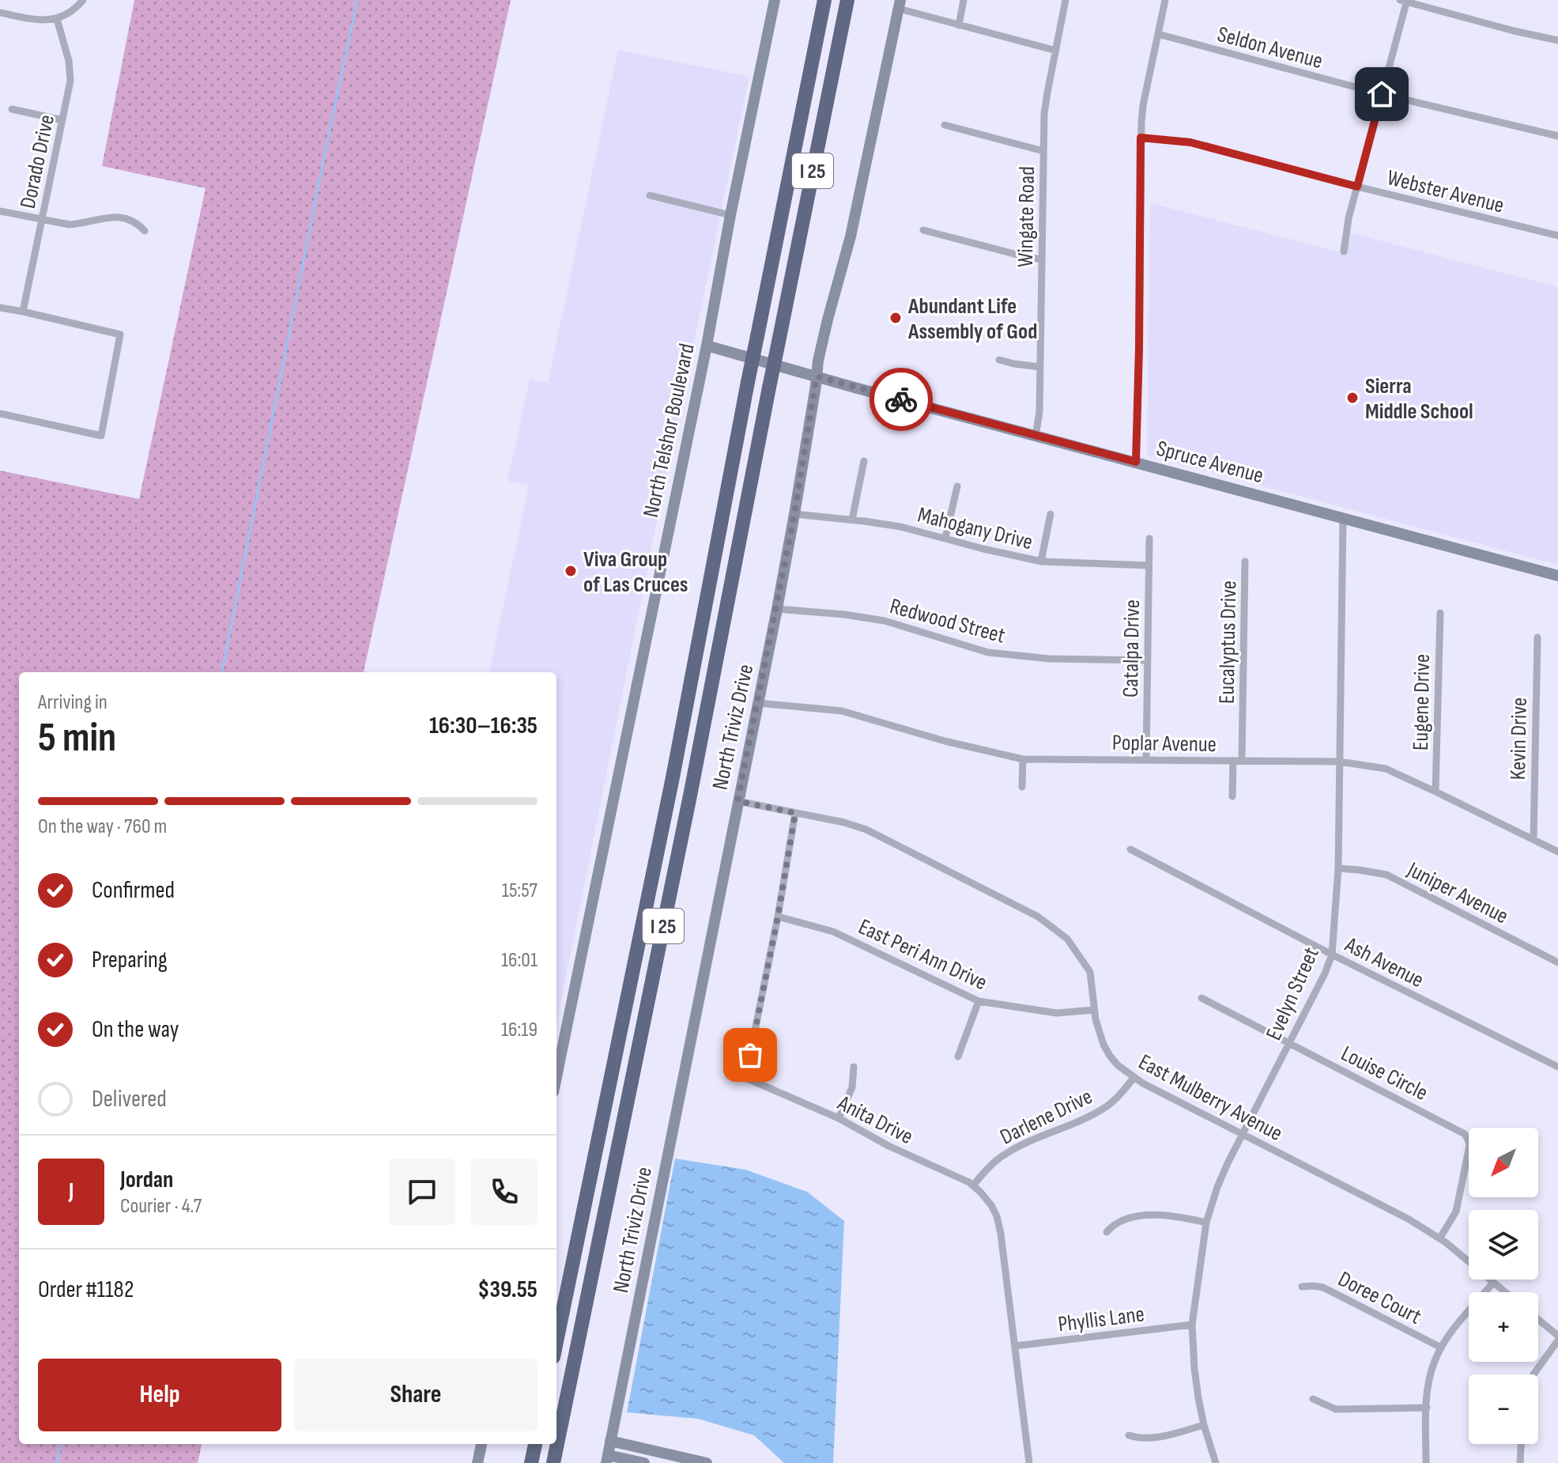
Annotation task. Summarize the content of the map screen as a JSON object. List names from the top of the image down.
{
  "streets": {
    "highway": ["I 25"],
    "main road": ["North Telshor Boulevard", "Spruce Avenue", "North Triviz Drive"],
    "street": [
      "Seldon Avenue",
      "Dorado Drive",
      "Webster Avenue",
      "Wingate Road",
      "Mahogany Drive",
      "Redwood Street",
      "Eucalyptus Drive",
      "Catalpa Drive",
      "Eugene Drive",
      "Kevin Drive",
      "Poplar Avenue",
      "Juniper Avenue",
      "East Peri Ann Drive",
      "Ash Avenue",
      "Evelyn Street",
      "Louise Circle",
      "East Mulberry Avenue",
      "Darlene Drive",
      "Anita Drive",
      "Doree Court",
      "Phyllis Lane"
    ]
  },
  "crossings": [
    ["Wingate Road", "Spruce Avenue"],
    ["North Telshor Boulevard", "Spruce Avenue"],
    ["Spruce Avenue", "North Triviz Drive"],
    ["Spruce Avenue", "Evelyn Street"],
    ["Mahogany Drive", "Catalpa Drive"],
    ["Mahogany Drive", "North Triviz Drive"],
    ["Redwood Street", "Catalpa Drive"],
    ["Redwood Street", "North Triviz Drive"],
    ["Eucalyptus Drive", "Poplar Avenue"],
    ["Catalpa Drive", "Poplar Avenue"],
    ["Eugene Drive", "Poplar Avenue"],
    ["North Triviz Drive", "Poplar Avenue"],
    ["North Triviz Drive", "East Mulberry Avenue"],
    ["Kevin Drive", "Poplar Avenue"],
    ["Poplar Avenue", "Evelyn Street"],
    ["Juniper Avenue", "Evelyn Street"],
    ["East Peri Ann Drive", "East Mulberry Avenue"],
    ["East Peri Ann Drive", "Anita Drive"],
    ["Ash Avenue", "Evelyn Street"],
    ["Evelyn Street", "Louise Circle"],
    ["Evelyn Street", "East Mulberry Avenue"],
    ["Evelyn Street", "Phyllis Lane"],
    ["Louise Circle", "East Mulberry Avenue"],
    ["East Mulberry Avenue", "Darlene Drive"],
    ["East Mulberry Avenue", "Anita Drive"],
    ["Darlene Drive", "Anita Drive"],
    ["Anita Drive", "Phyllis Lane"]
  ],
  "places": ["Abundant Life Assembly of God", "Sierra Middle School", "Viva Group of Las Cruces"],
  "north": "bottom left",
  "page": {
    "heading": ["5 min", "Arriving in", "16:30–16:35"],
    "panel": [
      "Jordan",
      "Courier · 4.7",
      "Order #1182",
      "$39.55"
    ],
    "bar": "On the way · 760 m",
    "list": [
      ["Confirmed", "15:57"],
      ["Preparing", "16:01"],
      ["On the way", "16:19"],
      "Delivered"
    ],
    "map_buttons": ["+", "−"],
    "round": "J",
    "buttons": ["Help", "Share"]
  }
}
